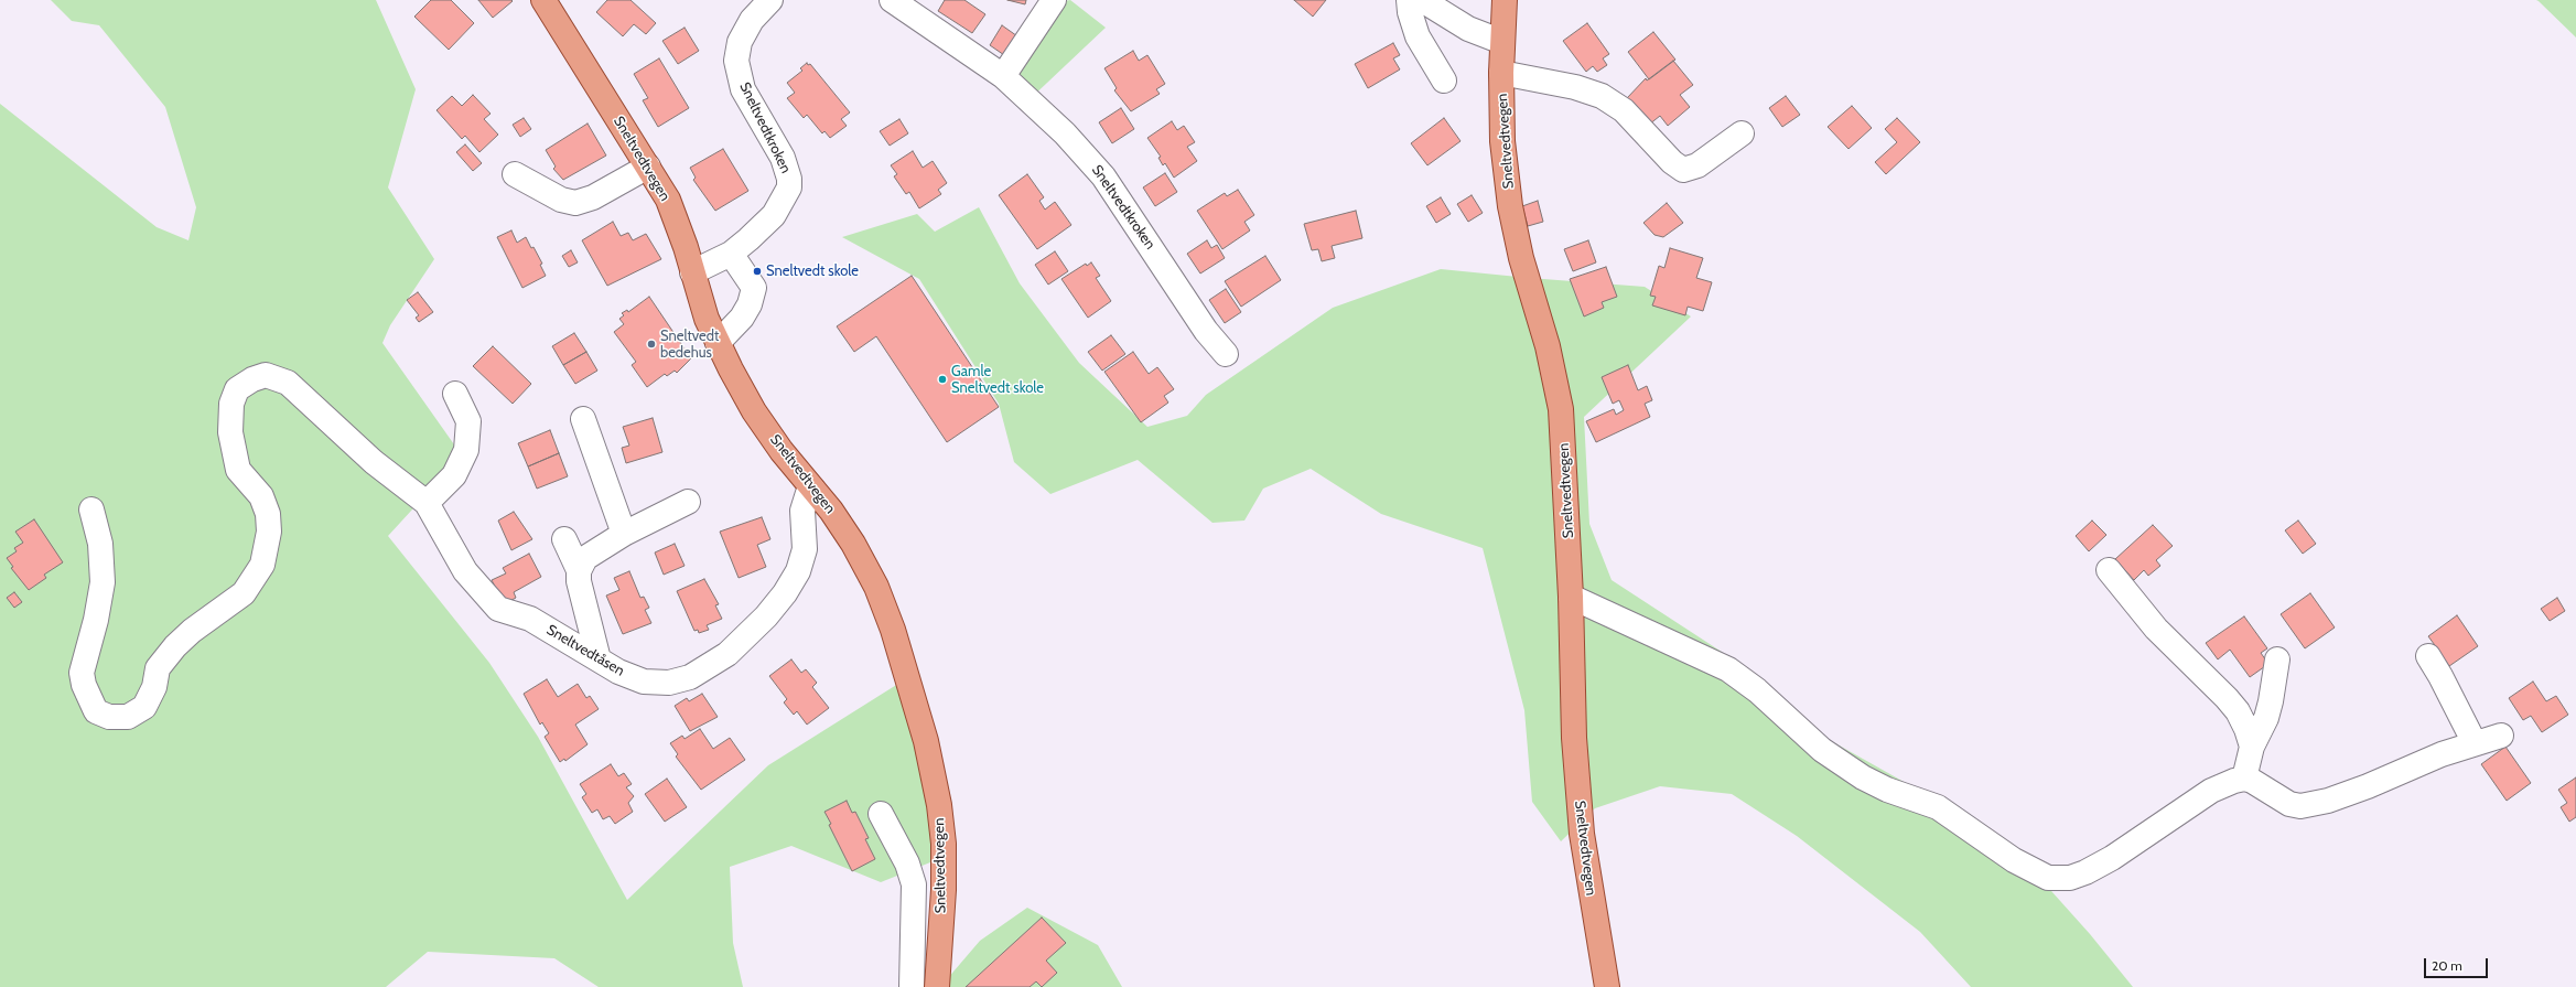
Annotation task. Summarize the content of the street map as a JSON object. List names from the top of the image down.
{
  "streets": {
    "main road": ["Sneltvedtvegen"],
    "street": ["Sneltvedtkroken", "Sneltvedtåsen"]
  },
  "crossings": [
    ["Sneltvedtkroken", "Sneltvedtvegen"],
    ["Sneltvedtvegen", "Sneltvedtåsen"]
  ],
  "places": ["Sneltvedt skole", "Sneltvedt bedehus", "Gamle Sneltvedt skole"],
  "scale_bar": "20 m"
}
